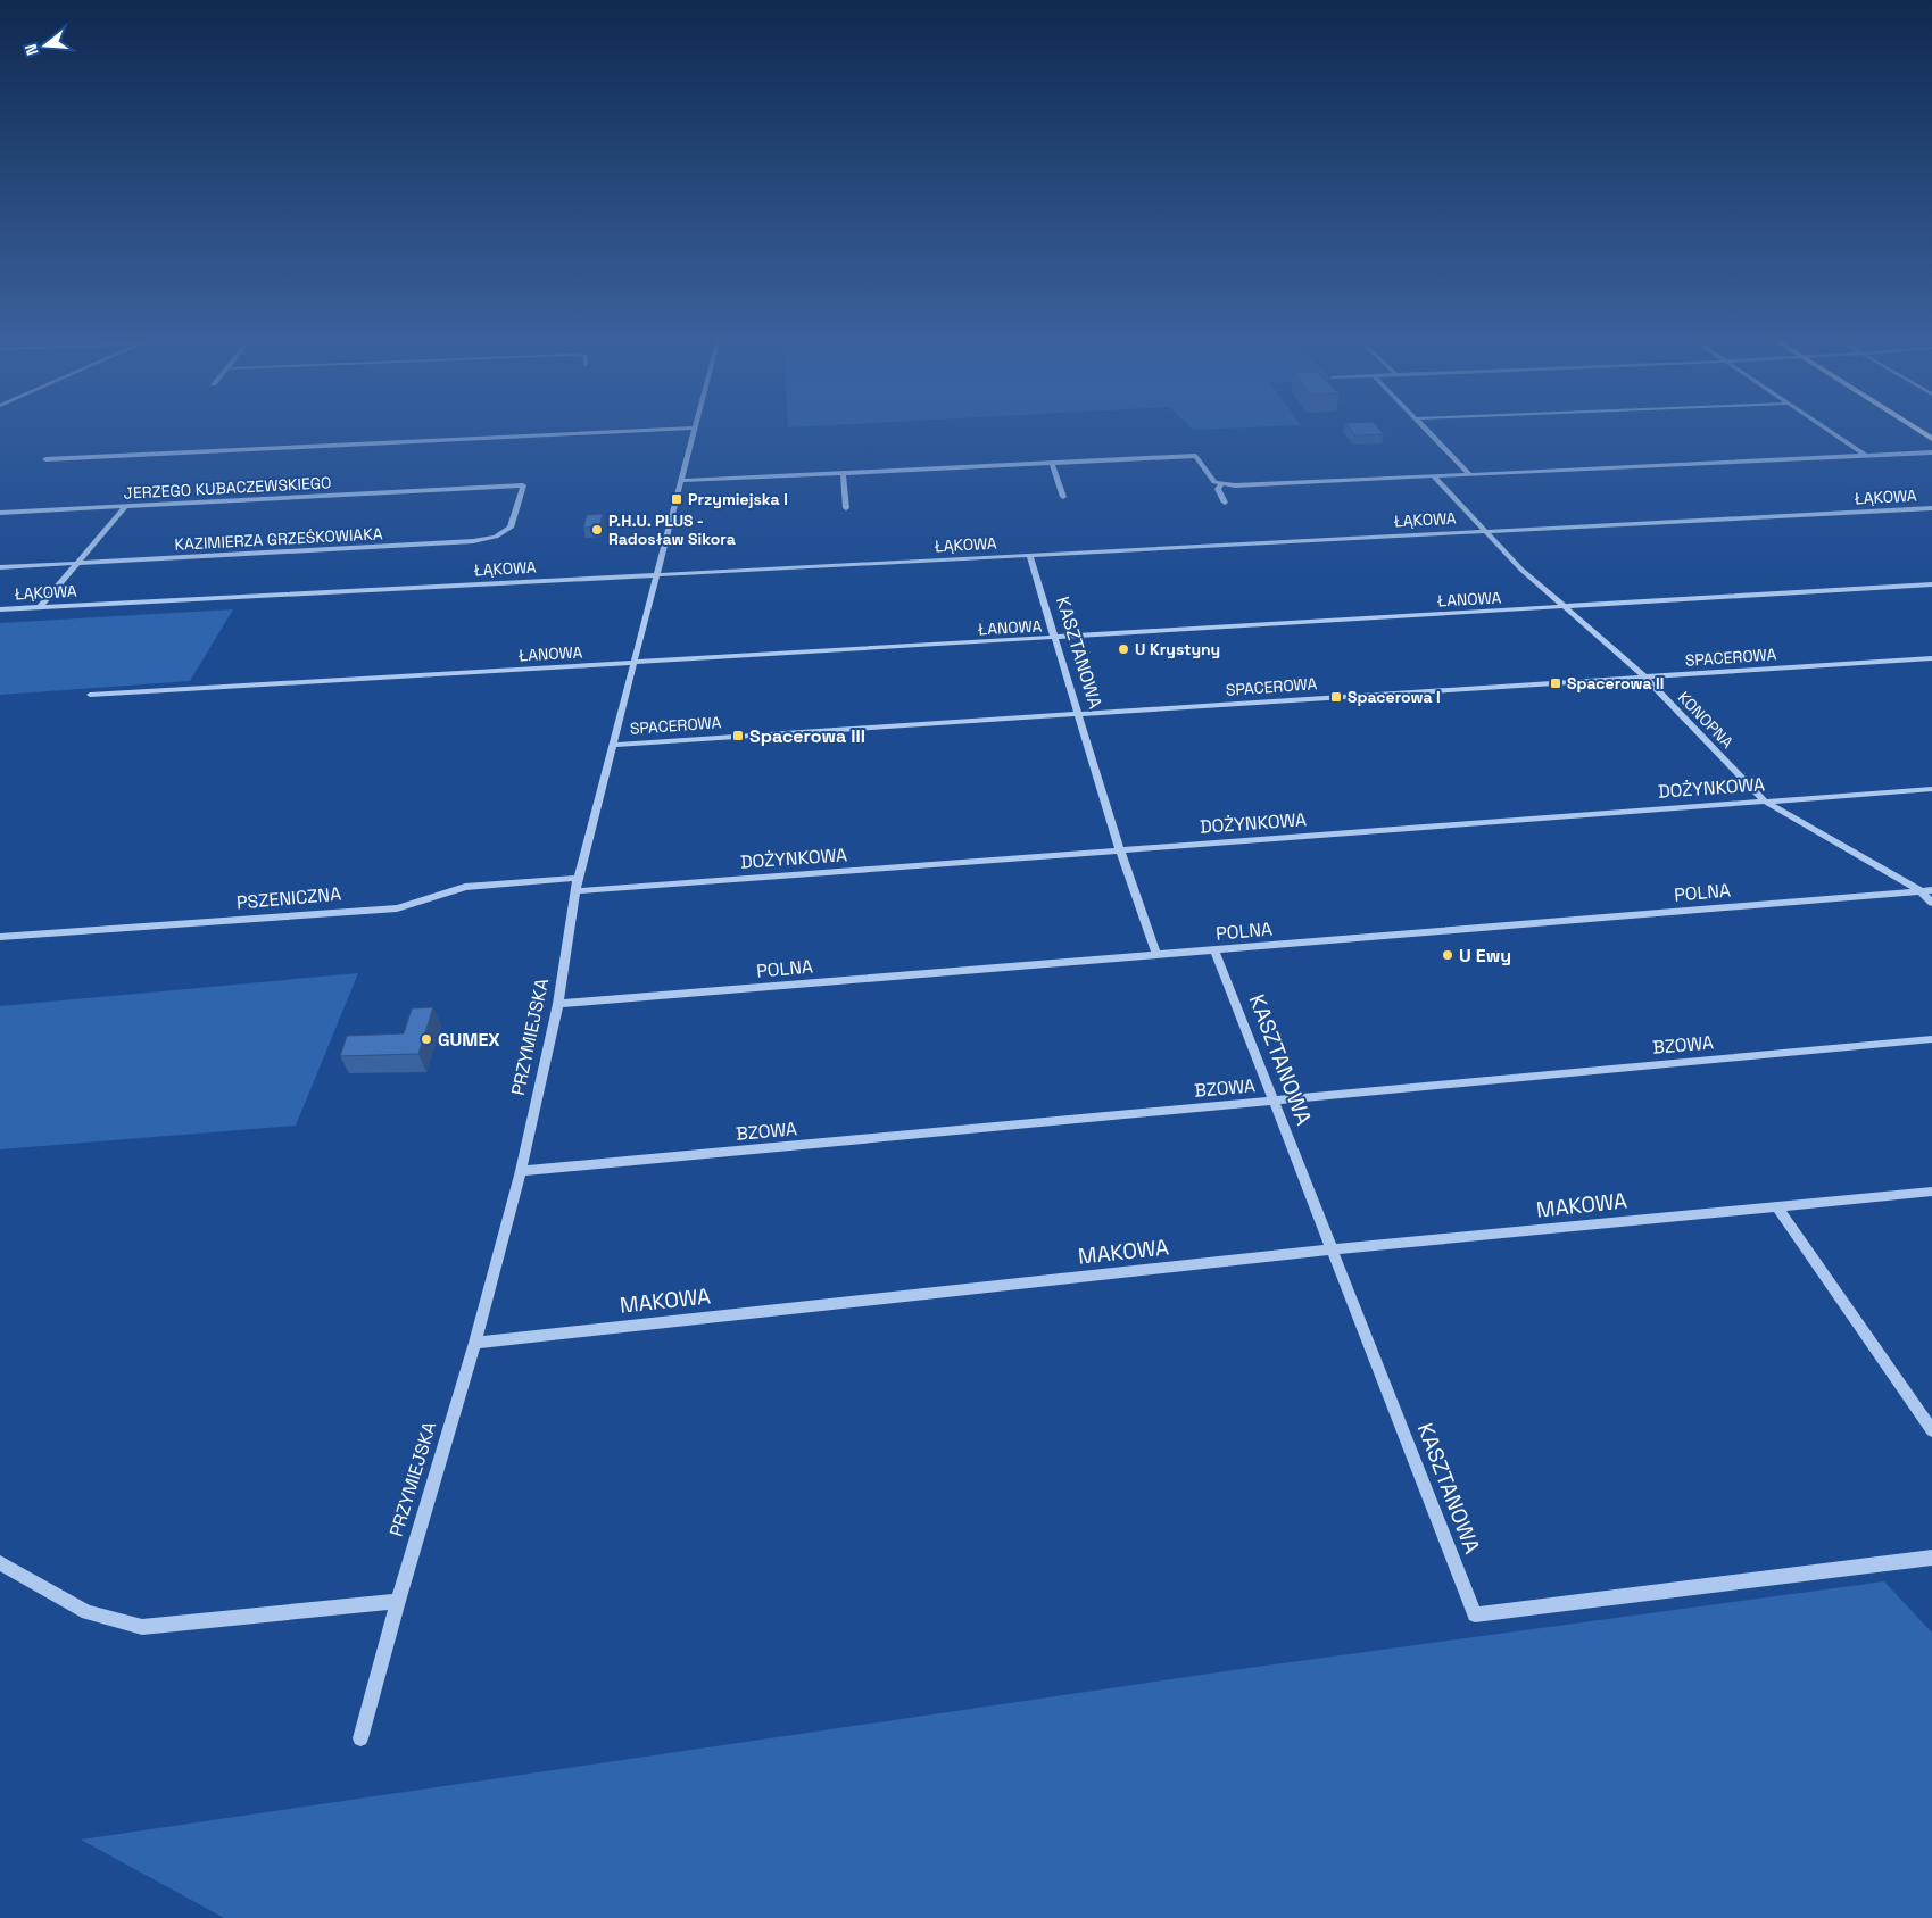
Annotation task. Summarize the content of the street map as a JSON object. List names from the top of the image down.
{
  "streets": {
    "street": [
      "JERZEGO KUBACZEWSKIEGO",
      "ŁĄKOWA",
      "KAZIMIERZA GRZEŚKOWIAKA",
      "ŁANOWA",
      "KASZTANOWA",
      "SPACEROWA",
      "KONOPNA",
      "DOŻYNKOWA",
      "POLNA",
      "PSZENICZNA",
      "PRZYMIEJSKA",
      "BZOWA",
      "MAKOWA"
    ]
  },
  "crossings": [
    ["JERZEGO KUBACZEWSKIEGO", "KAZIMIERZA GRZEŚKOWIAKA"],
    ["ŁĄKOWA", "KASZTANOWA"],
    ["ŁĄKOWA", "KONOPNA"],
    ["ŁĄKOWA", "PRZYMIEJSKA"],
    ["ŁANOWA", "KASZTANOWA"],
    ["ŁANOWA", "KONOPNA"],
    ["ŁANOWA", "PRZYMIEJSKA"],
    ["KASZTANOWA", "SPACEROWA"],
    ["KASZTANOWA", "DOŻYNKOWA"],
    ["KASZTANOWA", "POLNA"],
    ["KASZTANOWA", "BZOWA"],
    ["KASZTANOWA", "MAKOWA"],
    ["SPACEROWA", "KONOPNA"],
    ["SPACEROWA", "PRZYMIEJSKA"],
    ["KONOPNA", "DOŻYNKOWA"],
    ["KONOPNA", "POLNA"],
    ["DOŻYNKOWA", "PRZYMIEJSKA"],
    ["POLNA", "PRZYMIEJSKA"],
    ["PSZENICZNA", "PRZYMIEJSKA"],
    ["PRZYMIEJSKA", "BZOWA"],
    ["PRZYMIEJSKA", "MAKOWA"]
  ],
  "places": {
    "transit": [
      "Przymiejska I",
      "Spacerowa II",
      "Spacerowa I",
      "Spacerowa III"
    ],
    "other": [
      "P.H.U. PLUS - Radosław Sikora",
      "U Krystyny",
      "U Ewy",
      "GUMEX"
    ]
  },
  "north": "left"
}
